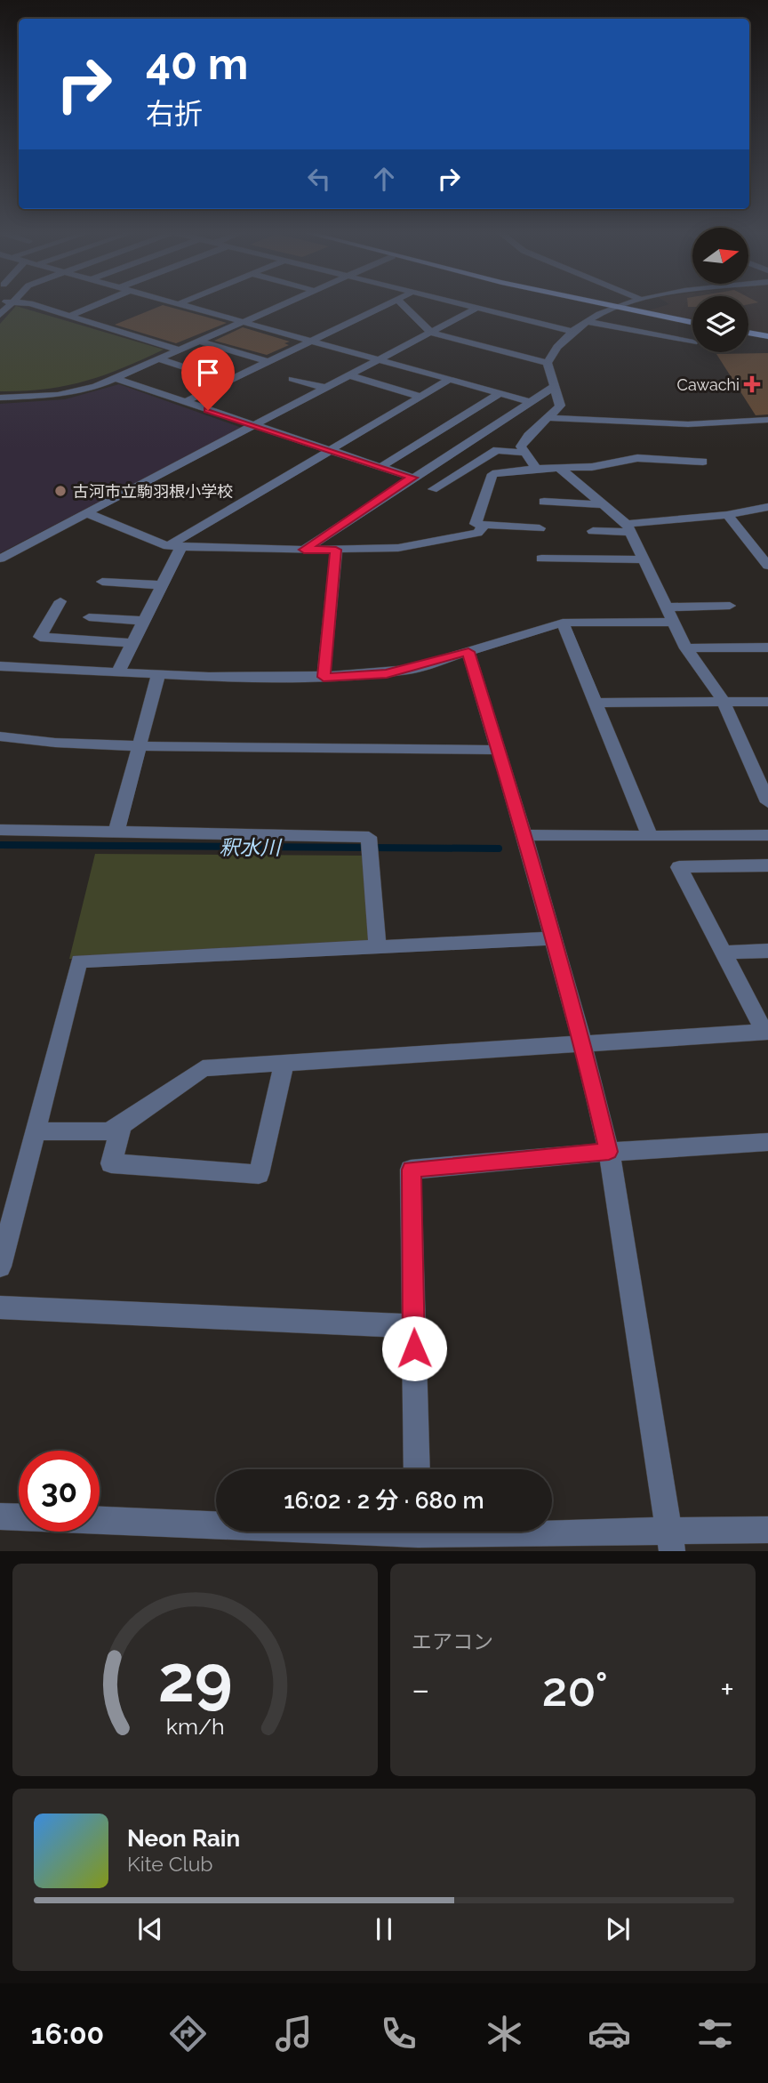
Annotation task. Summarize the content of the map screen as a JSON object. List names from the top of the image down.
{
  "water": ["釈水川"],
  "places": {
    "health": ["Cawachi"],
    "other": ["古河市立駒羽根小学校"]
  },
  "north": "right",
  "page": {
    "turn": ["40 m", "右折"],
    "limit": "30",
    "trip": "16:02 · 2 分 · 680 m",
    "tile": "エアコン",
    "heat": ["−", "20°", "+"],
    "song": ["Neon Rain", "Kite Club"],
    "tabs": "16:00",
    "gauge": ["29", "km/h"]
  }
}
